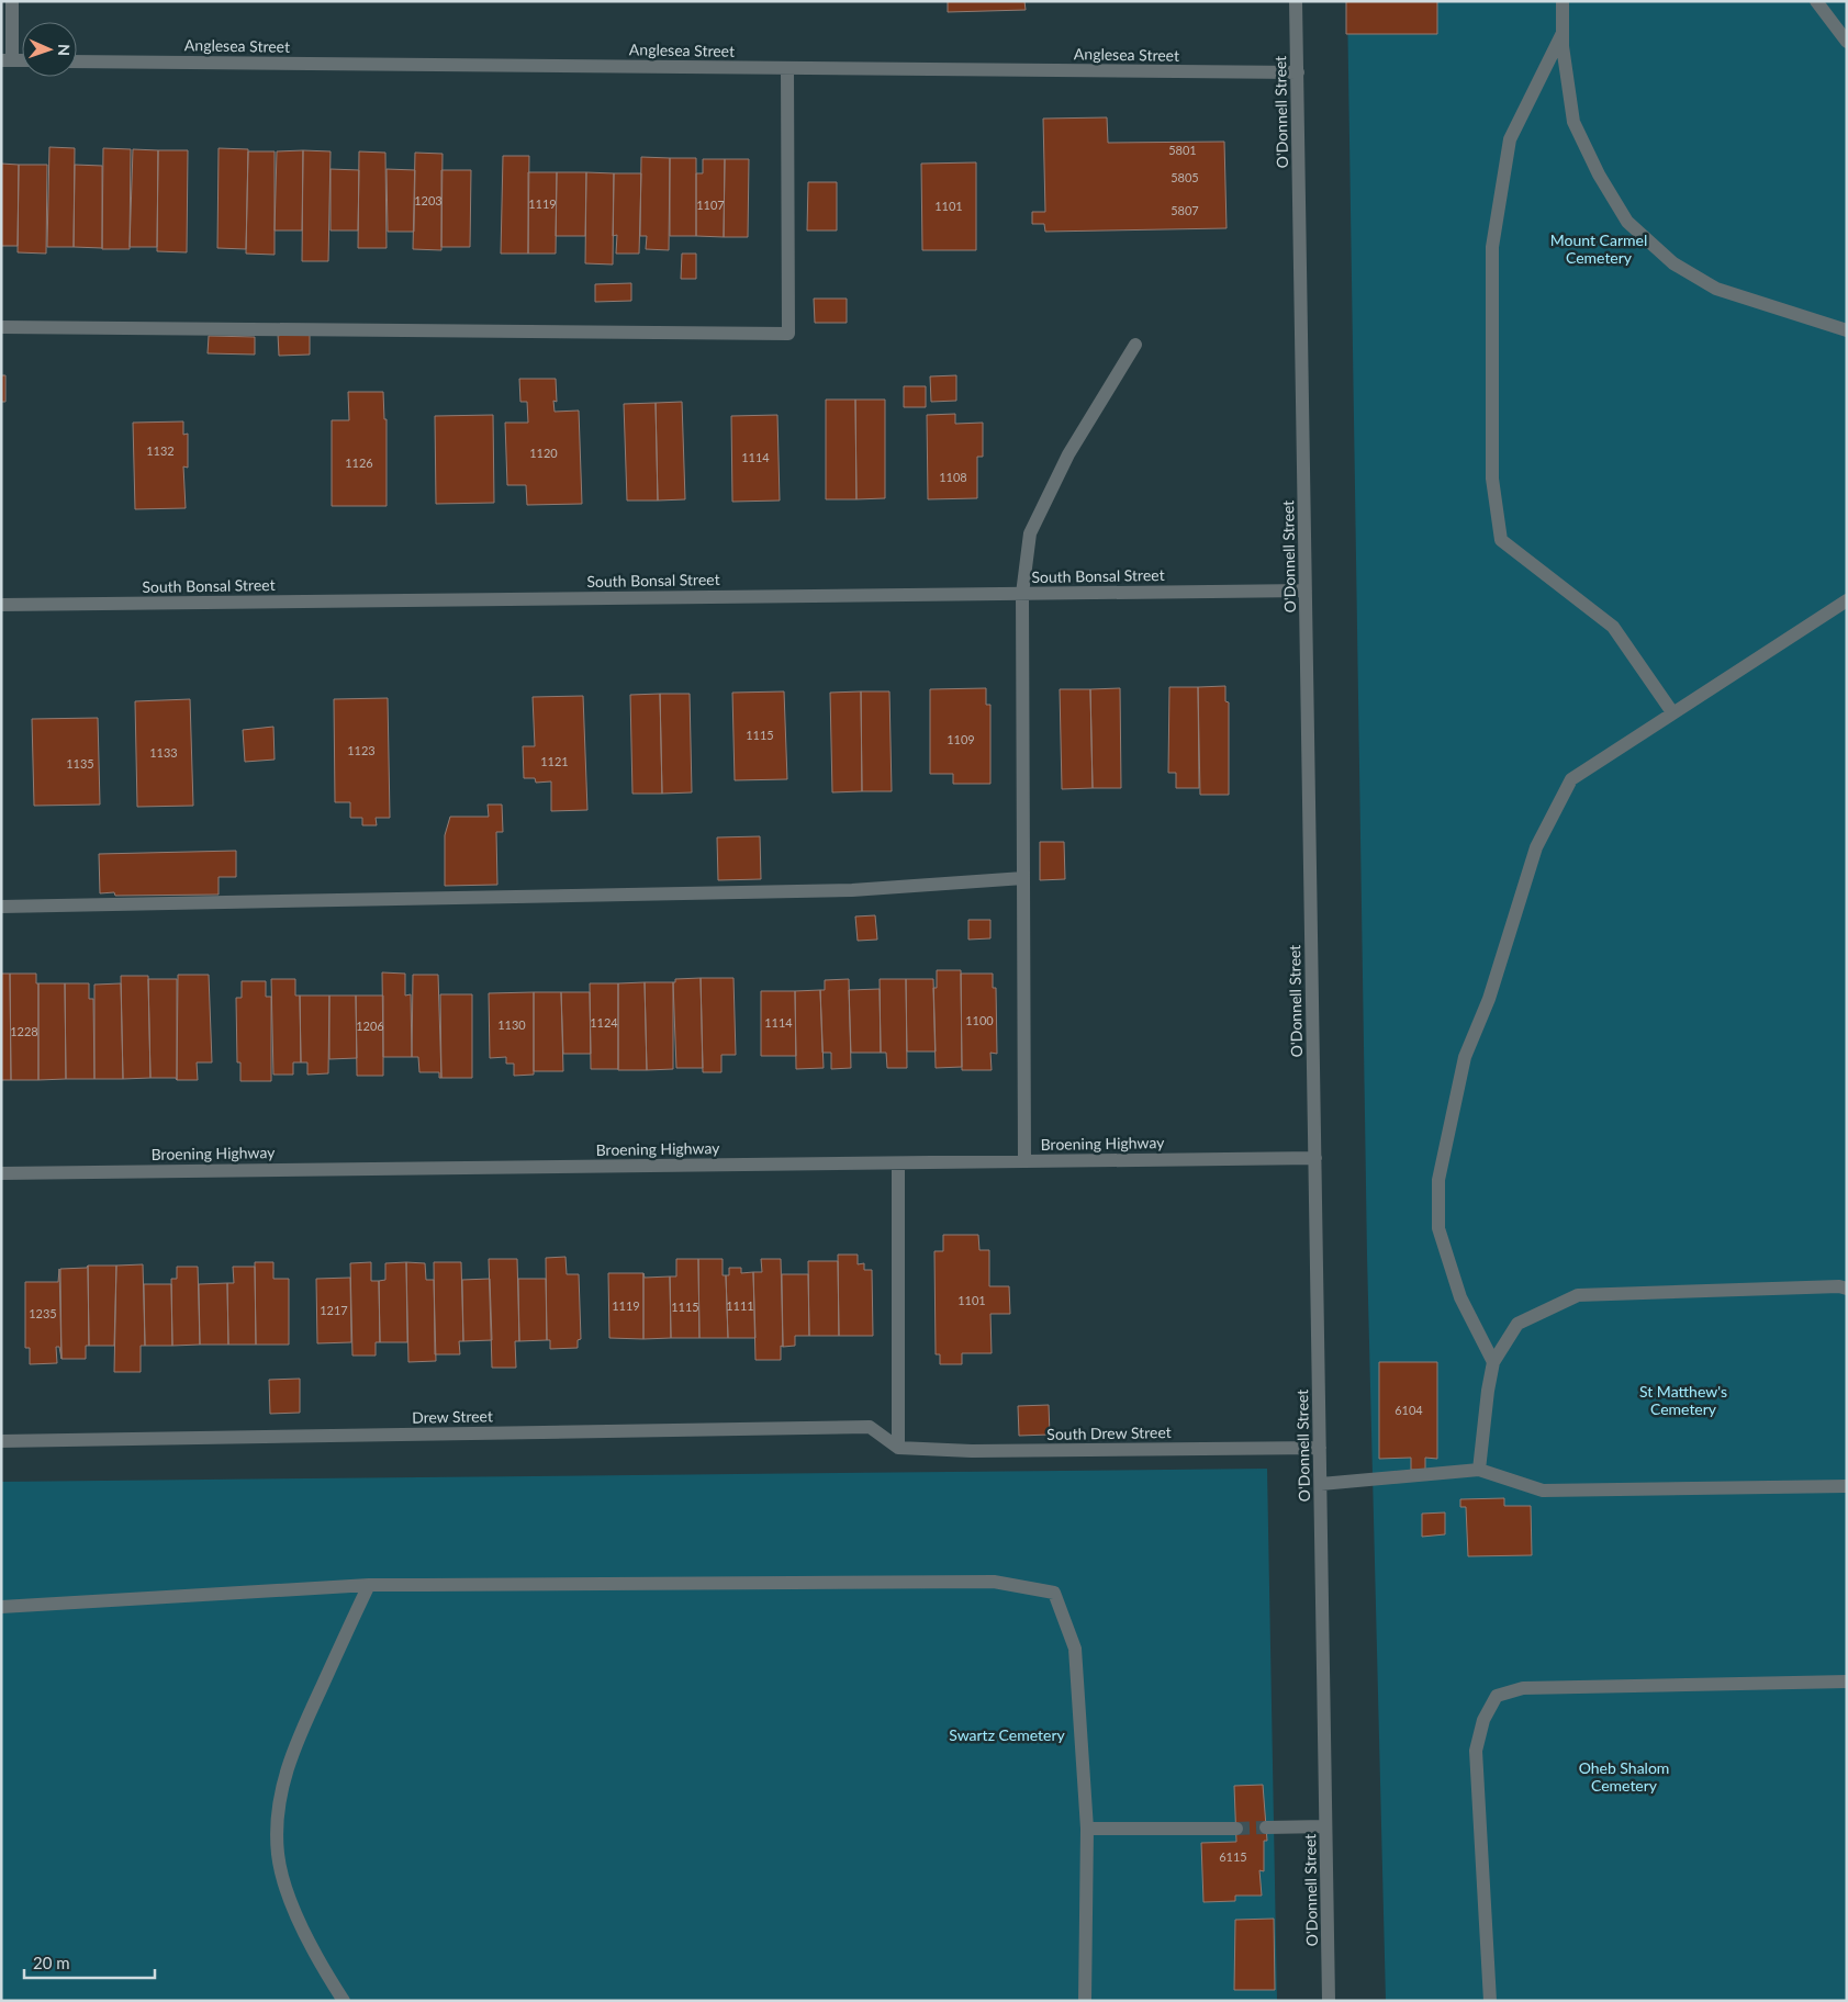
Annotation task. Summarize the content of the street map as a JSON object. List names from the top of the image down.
{
  "streets": {
    "street": [
      "Anglesea Street",
      "O'Donnell Street",
      "South Bonsal Street",
      "Broening Highway",
      "Drew Street",
      "South Drew Street"
    ]
  },
  "crossings": [
    ["Anglesea Street", "O'Donnell Street"],
    ["O'Donnell Street", "South Bonsal Street"],
    ["O'Donnell Street", "Broening Highway"],
    ["O'Donnell Street", "South Drew Street"],
    ["Drew Street", "South Drew Street"]
  ],
  "parks": [
    "Mount Carmel Cemetery",
    "St Matthew's Cemetery",
    "Swartz Cemetery",
    "Oheb Shalom Cemetery"
  ],
  "house_numbers": [
    "5801",
    "5805",
    "1203",
    "1119",
    "1107",
    "1101",
    "5807",
    "1132",
    "1120",
    "1114",
    "1126",
    "1108",
    "1115",
    "1109",
    "1123",
    "1133",
    "1121",
    "1135",
    "1100",
    "1124",
    "1114",
    "1130",
    "1206",
    "1228",
    "1101",
    "1119",
    "1111",
    "1115",
    "1217",
    "1235",
    "6104",
    "6115"
  ],
  "scale_bar": "20 m",
  "north": "right"
}
